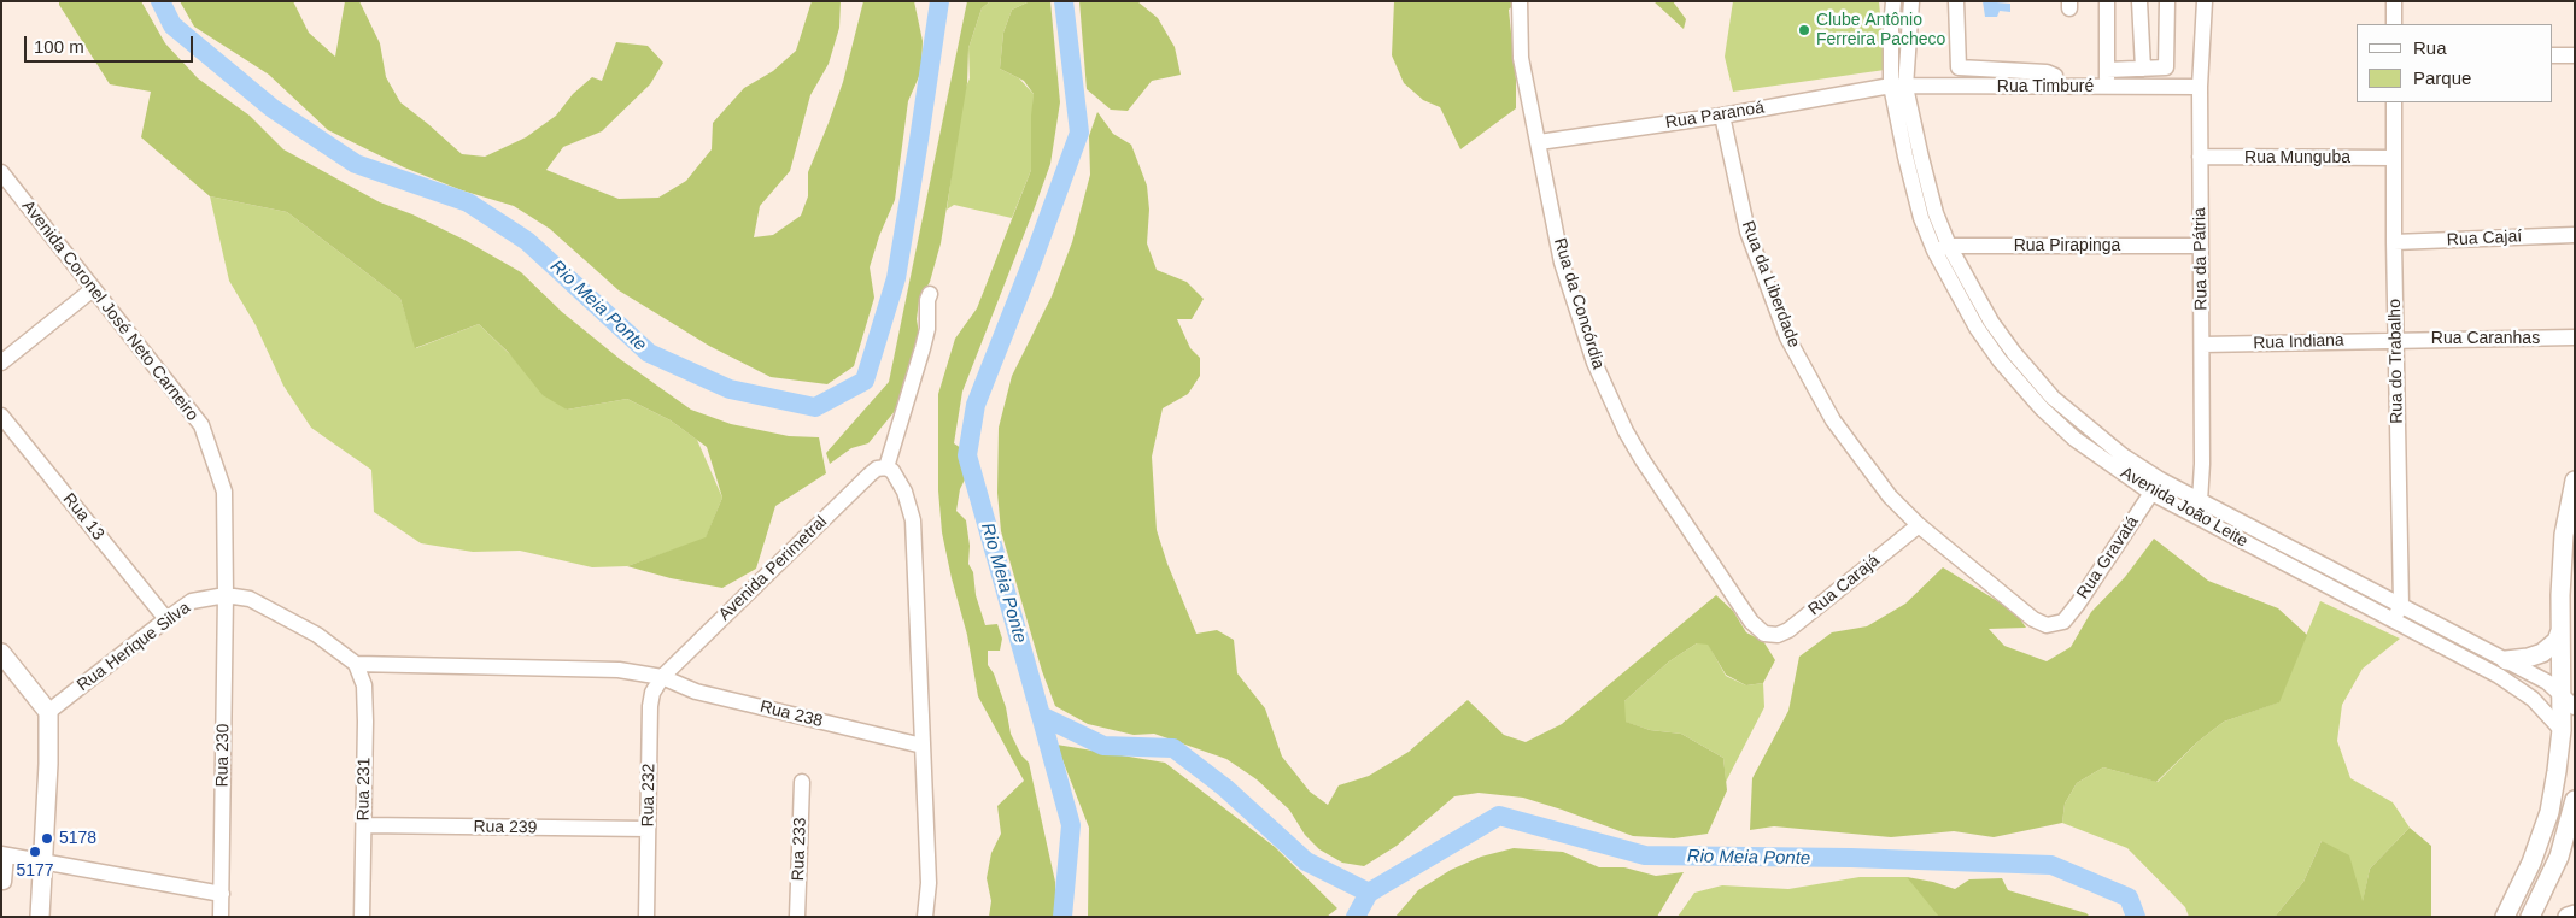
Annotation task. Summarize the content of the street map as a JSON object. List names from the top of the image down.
{
  "streets": {
    "street": [
      "Rua Timburé",
      "Rua Paranoá",
      "Rua Munguba",
      "Rua Cajaí",
      "Rua Pirapinga",
      "Rua da Pátria",
      "Rua da Liberdade",
      "Rua da Concórdia",
      "Avenida Coronel José Neto Carneiro",
      "Rua Caranhas",
      "Rua Indiana",
      "Rua do Trabalho",
      "Avenida João Leite",
      "Rua 13",
      "Rua Gravatá",
      "Avenida Perimetral",
      "Rua Carajá",
      "Rua Herique Silva",
      "Rua 238",
      "Rua 230",
      "Rua 231",
      "Rua 232",
      "Rua 239",
      "Rua 233"
    ]
  },
  "crossings": [
    ["Rua Timburé", "Rua Paranoá"],
    ["Rua Timburé", "Rua da Pátria"],
    ["Rua Timburé", "Avenida João Leite"],
    ["Rua Paranoá", "Rua da Liberdade"],
    ["Rua Paranoá", "Rua da Concórdia"],
    ["Rua Paranoá", "Avenida João Leite"],
    ["Rua Munguba", "Rua da Pátria"],
    ["Rua Munguba", "Rua do Trabalho"],
    ["Rua Cajaí", "Rua do Trabalho"],
    ["Rua Pirapinga", "Rua da Pátria"],
    ["Rua Pirapinga", "Avenida João Leite"],
    ["Rua da Pátria", "Rua Indiana"],
    ["Rua da Pátria", "Avenida João Leite"],
    ["Rua da Liberdade", "Rua Gravatá"],
    ["Rua da Liberdade", "Rua Carajá"],
    ["Rua da Concórdia", "Rua Carajá"],
    ["Avenida Coronel José Neto Carneiro", "Rua Herique Silva"],
    ["Avenida Coronel José Neto Carneiro", "Rua 230"],
    ["Rua Caranhas", "Rua Indiana"],
    ["Rua Caranhas", "Rua do Trabalho"],
    ["Rua Indiana", "Rua do Trabalho"],
    ["Rua do Trabalho", "Avenida João Leite"],
    ["Avenida João Leite", "Rua Gravatá"],
    ["Rua 13", "Rua Herique Silva"],
    ["Avenida Perimetral", "Rua 238"],
    ["Avenida Perimetral", "Rua 232"],
    ["Rua Herique Silva", "Rua 230"],
    ["Rua 238", "Rua 232"],
    ["Rua 231", "Rua 239"],
    ["Rua 232", "Rua 239"]
  ],
  "water": ["Rio Meia Ponte"],
  "places": ["Clube Antônio Ferreira Pacheco", "5178", "5177"],
  "legend": ["Rua", "Parque"],
  "scale_bar": "100 m"
}
